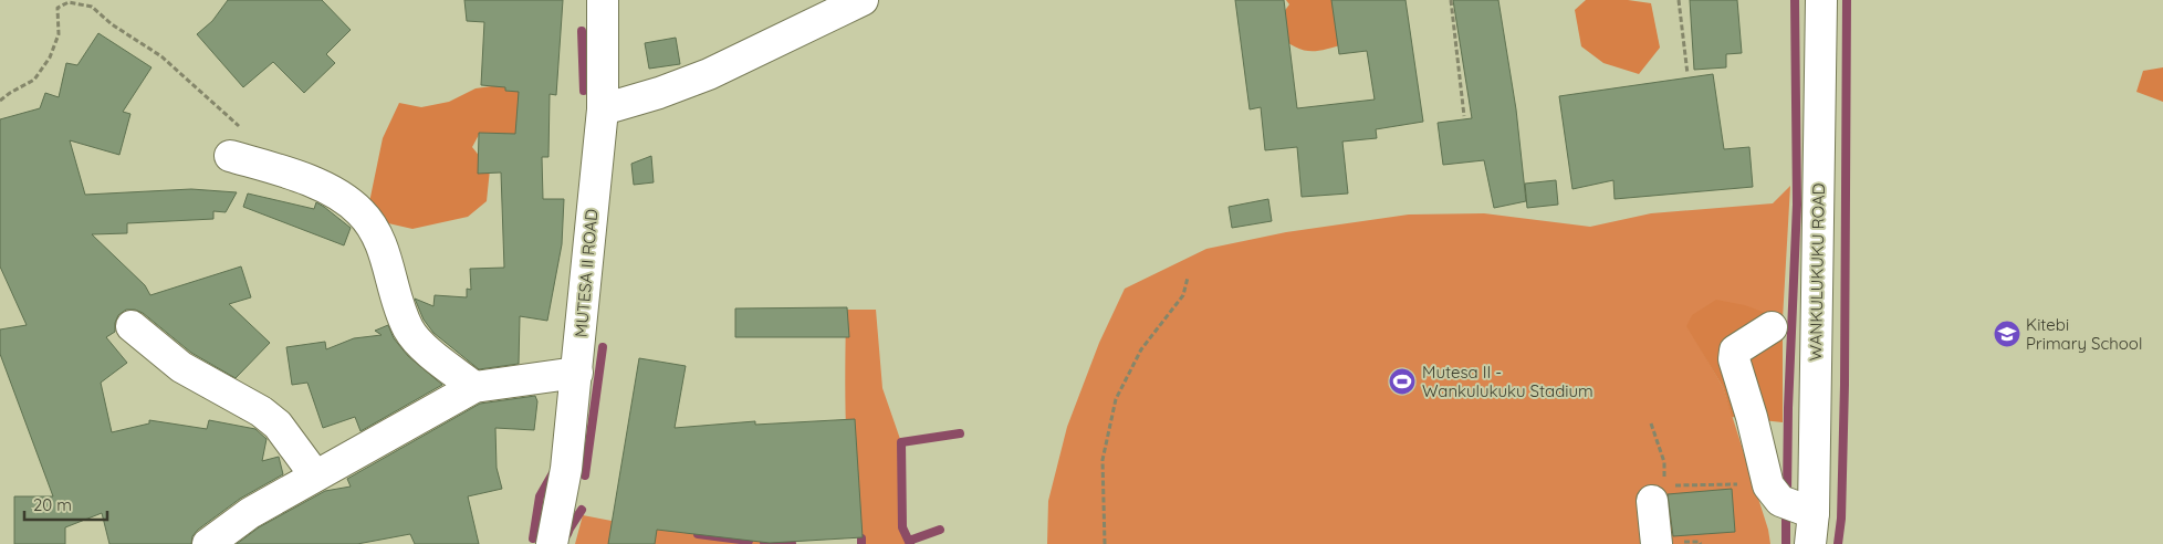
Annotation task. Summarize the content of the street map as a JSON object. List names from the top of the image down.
{
  "streets": {
    "street": ["WANKULUKUKU ROAD", "MUTESA II ROAD"]
  },
  "places": {
    "school or university": ["Kitebi Primary School"],
    "sports": ["Mutesa II - Wankulukuku Stadium"]
  },
  "scale_bar": "20 m"
}
